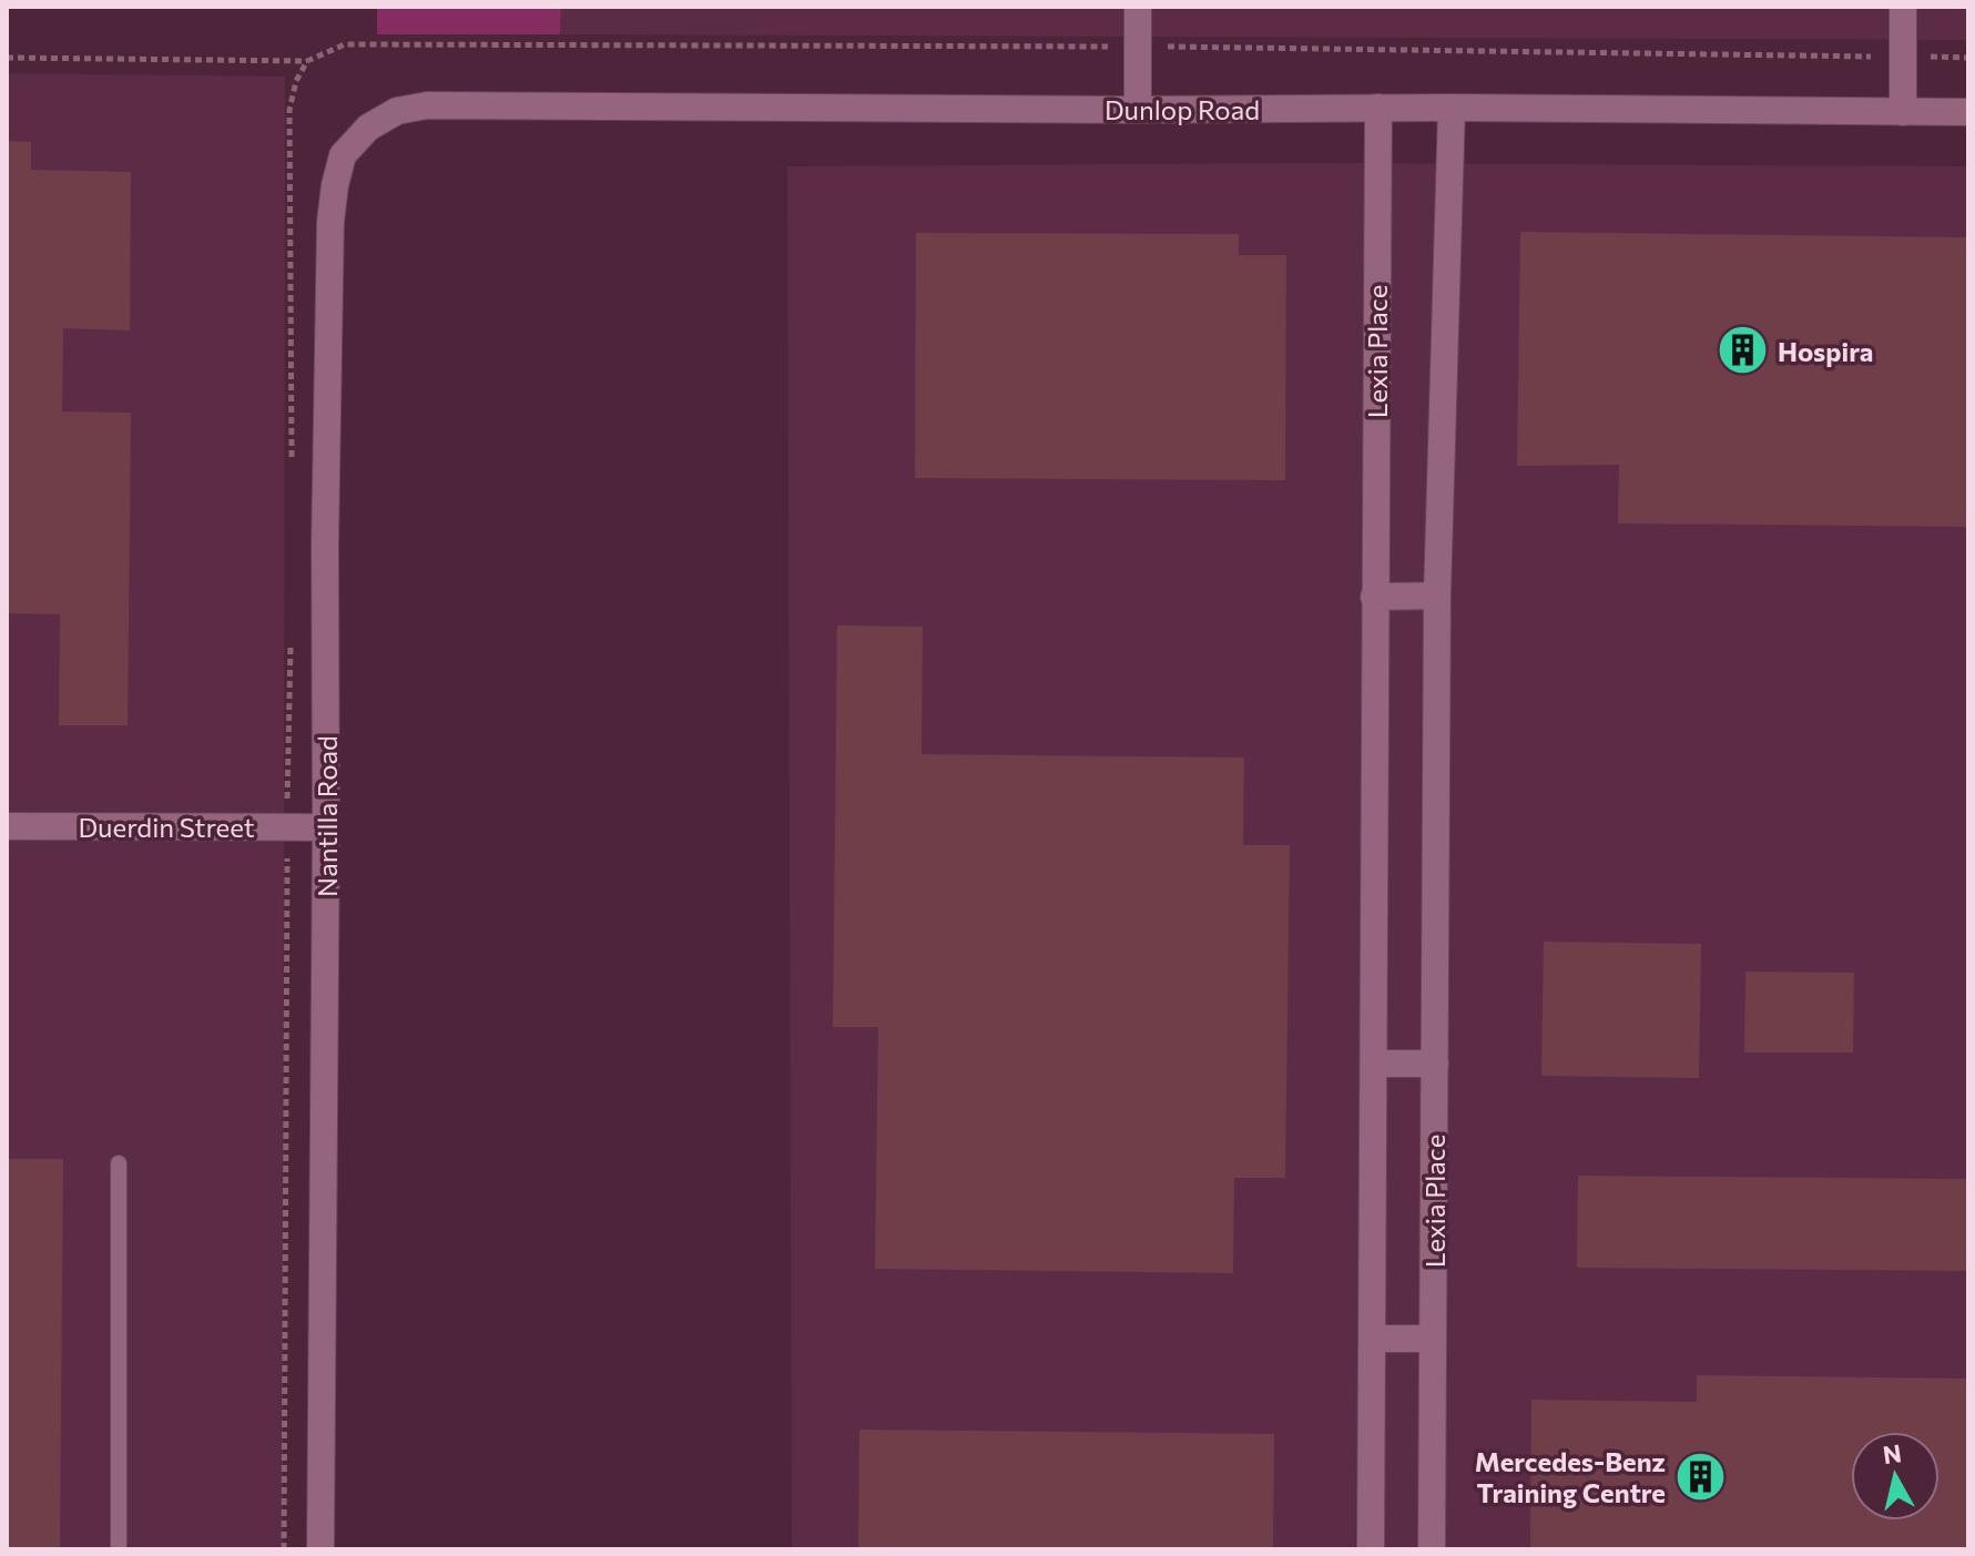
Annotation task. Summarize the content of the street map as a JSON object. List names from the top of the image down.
{
  "streets": {
    "street": [
      "Dunlop Road",
      "Lexia Place",
      "Nantilla Road",
      "Duerdin Street"
    ]
  },
  "crossings": [
    ["Dunlop Road", "Lexia Place"],
    ["Dunlop Road", "Nantilla Road"],
    ["Nantilla Road", "Duerdin Street"]
  ],
  "places": {
    "building": ["Hospira", "Mercedes-Benz Training Centre"]
  },
  "north": "top"
}
